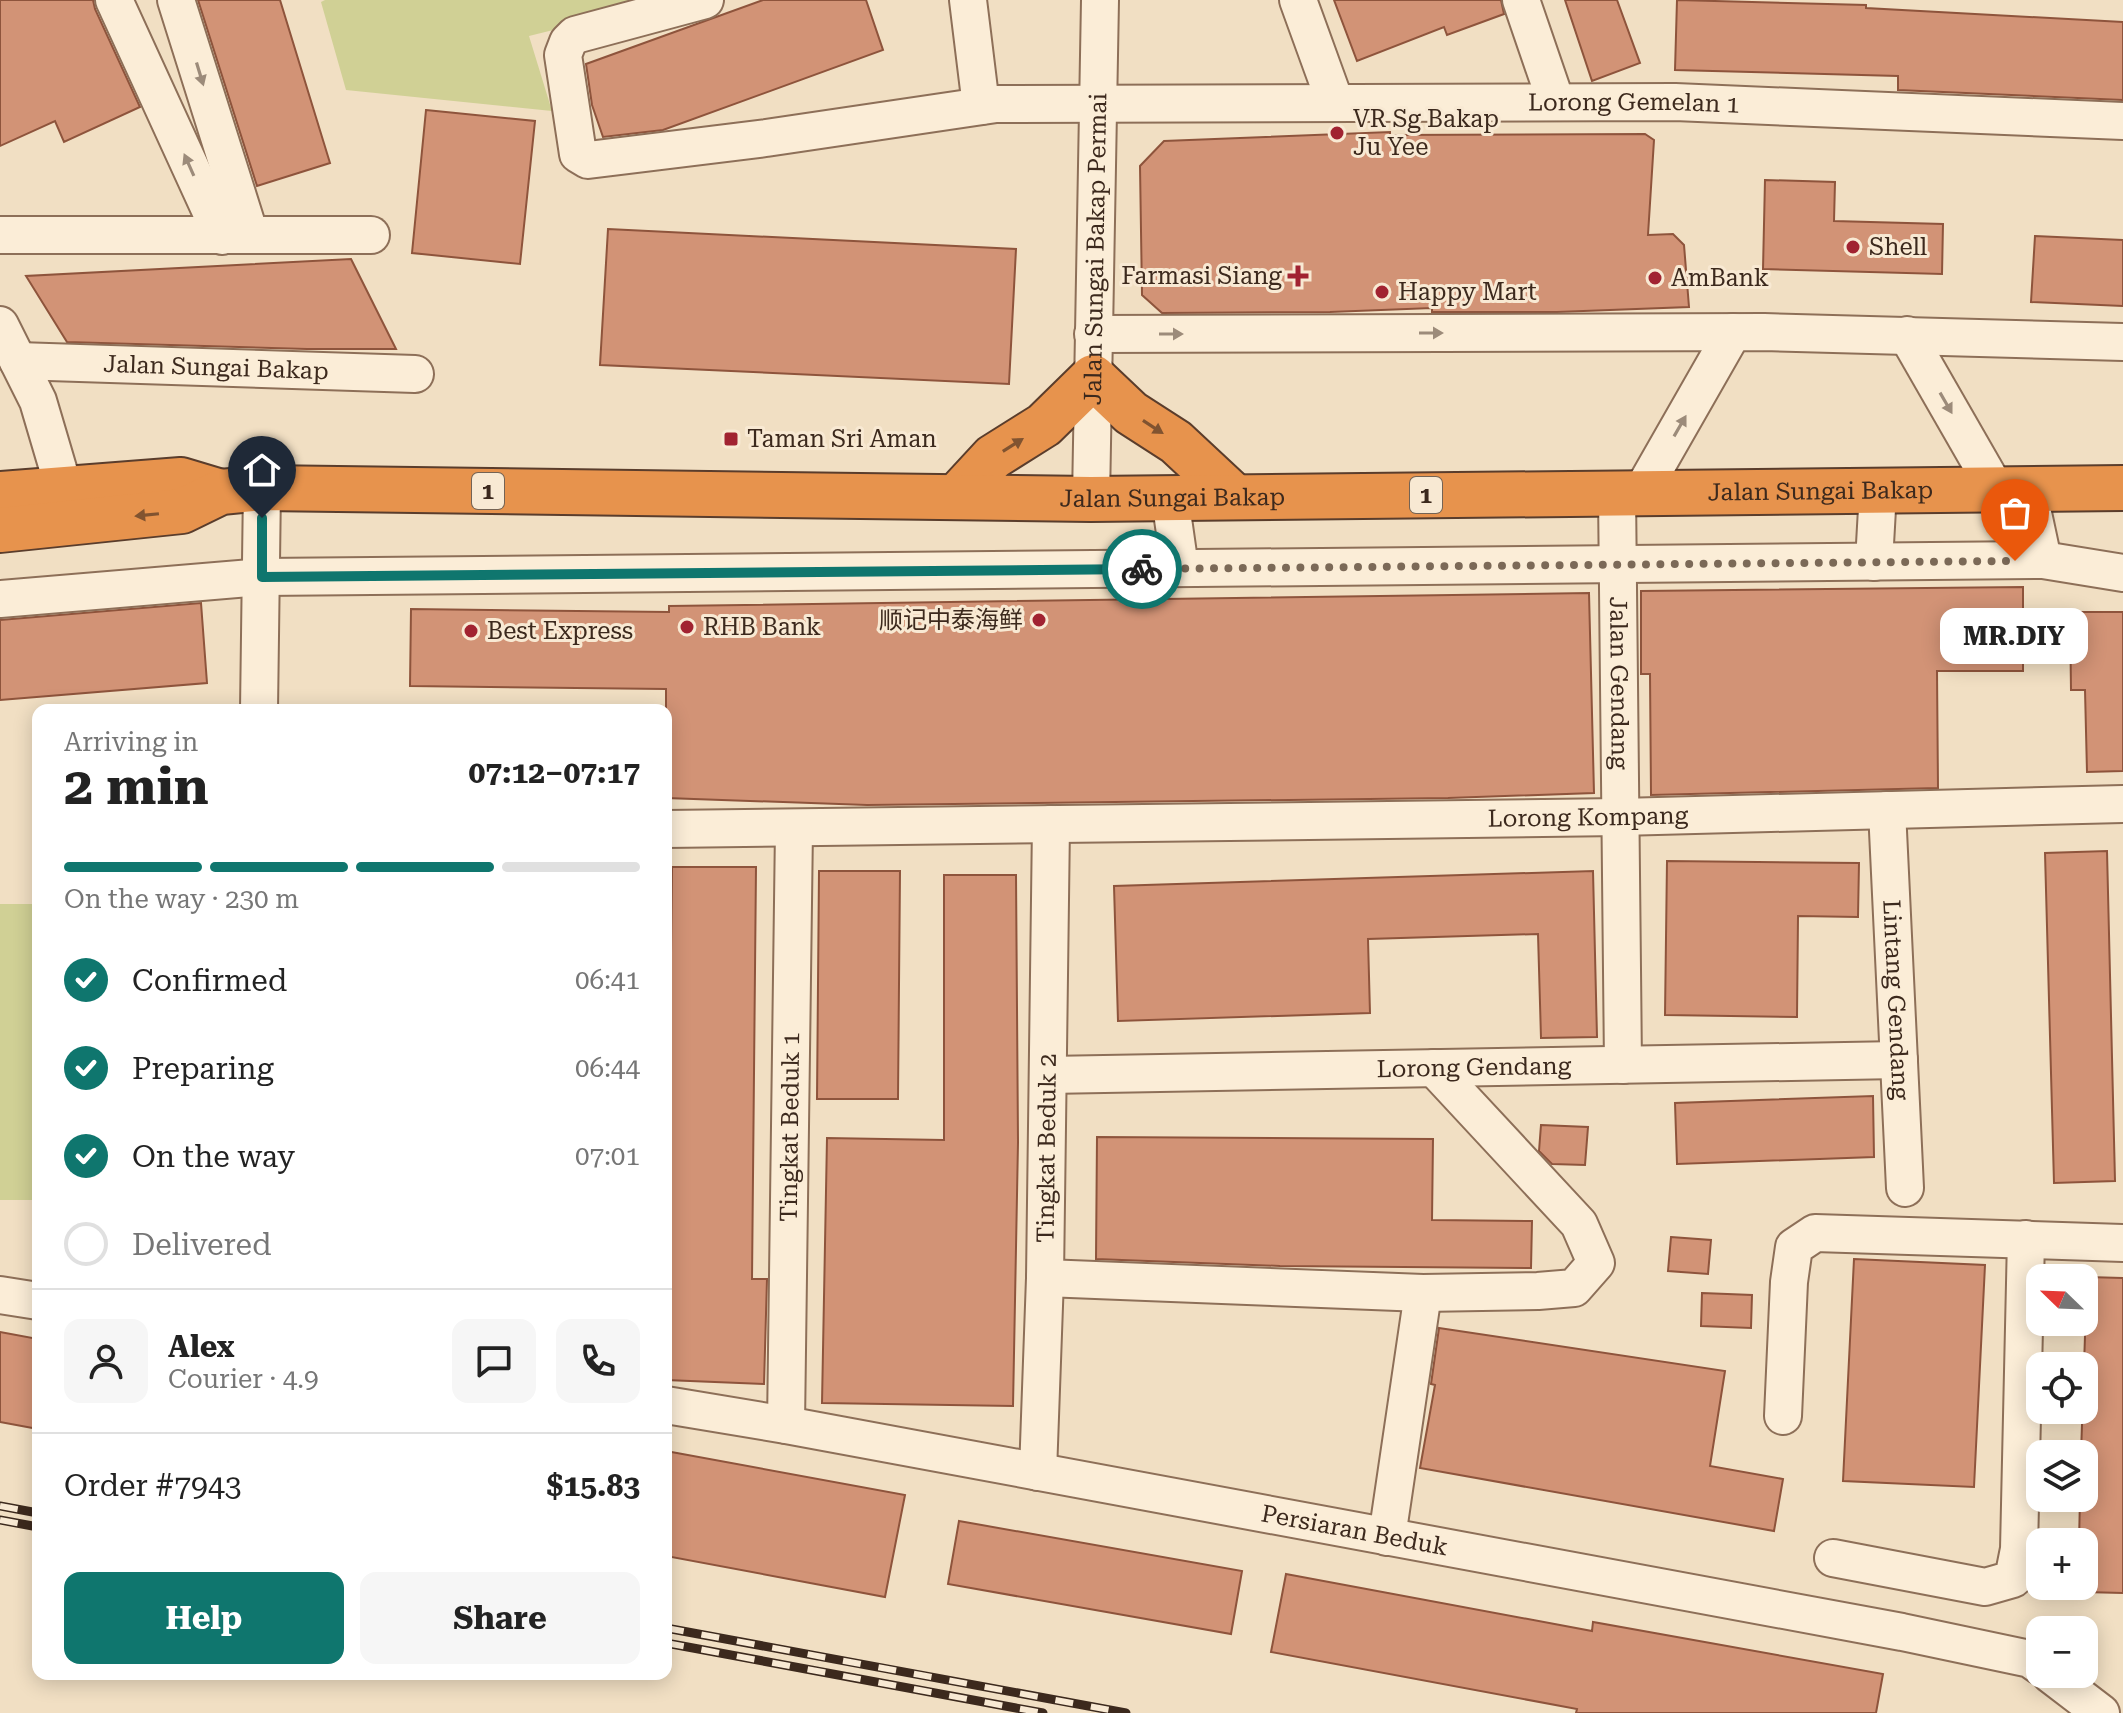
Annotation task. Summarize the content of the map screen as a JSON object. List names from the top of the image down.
{
  "streets": {
    "highway": ["Jalan Sungai Bakap", "1"],
    "street": [
      "Lorong Gemelan 1",
      "Jalan Sungai Bakap Permai",
      "Jalan Gendang",
      "Lorong Kompang",
      "Lintang Gendang",
      "Lorong Gendang",
      "Tingkat Beduk 1",
      "Tingkat Beduk 2",
      "Persiaran Beduk"
    ]
  },
  "crossings": [
    ["Lorong Gemelan 1", "Jalan Sungai Bakap Permai"],
    ["Jalan Sungai Bakap Permai", "Jalan Sungai Bakap"],
    ["Jalan Sungai Bakap", "Jalan Gendang"],
    ["Jalan Gendang", "Lorong Kompang"],
    ["Jalan Gendang", "Lorong Gendang"],
    ["Lorong Kompang", "Lintang Gendang"],
    ["Lorong Kompang", "Tingkat Beduk 1"],
    ["Lorong Kompang", "Tingkat Beduk 2"],
    ["Lintang Gendang", "Lorong Gendang"],
    ["Lorong Gendang", "Tingkat Beduk 2"],
    ["Tingkat Beduk 1", "Persiaran Beduk"],
    ["Tingkat Beduk 2", "Persiaran Beduk"]
  ],
  "places": {
    "other": [
      "VR Sg Bakap Ju Yee",
      "Shell",
      "AmBank",
      "Happy Mart",
      "MR.DIY",
      "顺记中泰海鲜",
      "RHB Bank",
      "Best Express"
    ],
    "health": ["Farmasi Siang"],
    "transit": ["Taman Sri Aman"]
  },
  "north": "top left",
  "page": {
    "bubble": "MR.DIY",
    "heading": ["2 min", "Arriving in", "07:12–07:17"],
    "panel": [
      "Alex",
      "Courier · 4.9",
      "Order #7943",
      "$15.83"
    ],
    "bar": "On the way · 230 m",
    "list": [
      ["Confirmed", "06:41"],
      ["Preparing", "06:44"],
      ["On the way", "07:01"],
      "Delivered"
    ],
    "map_buttons": ["+", "−"],
    "buttons": ["Help", "Share"]
  }
}
